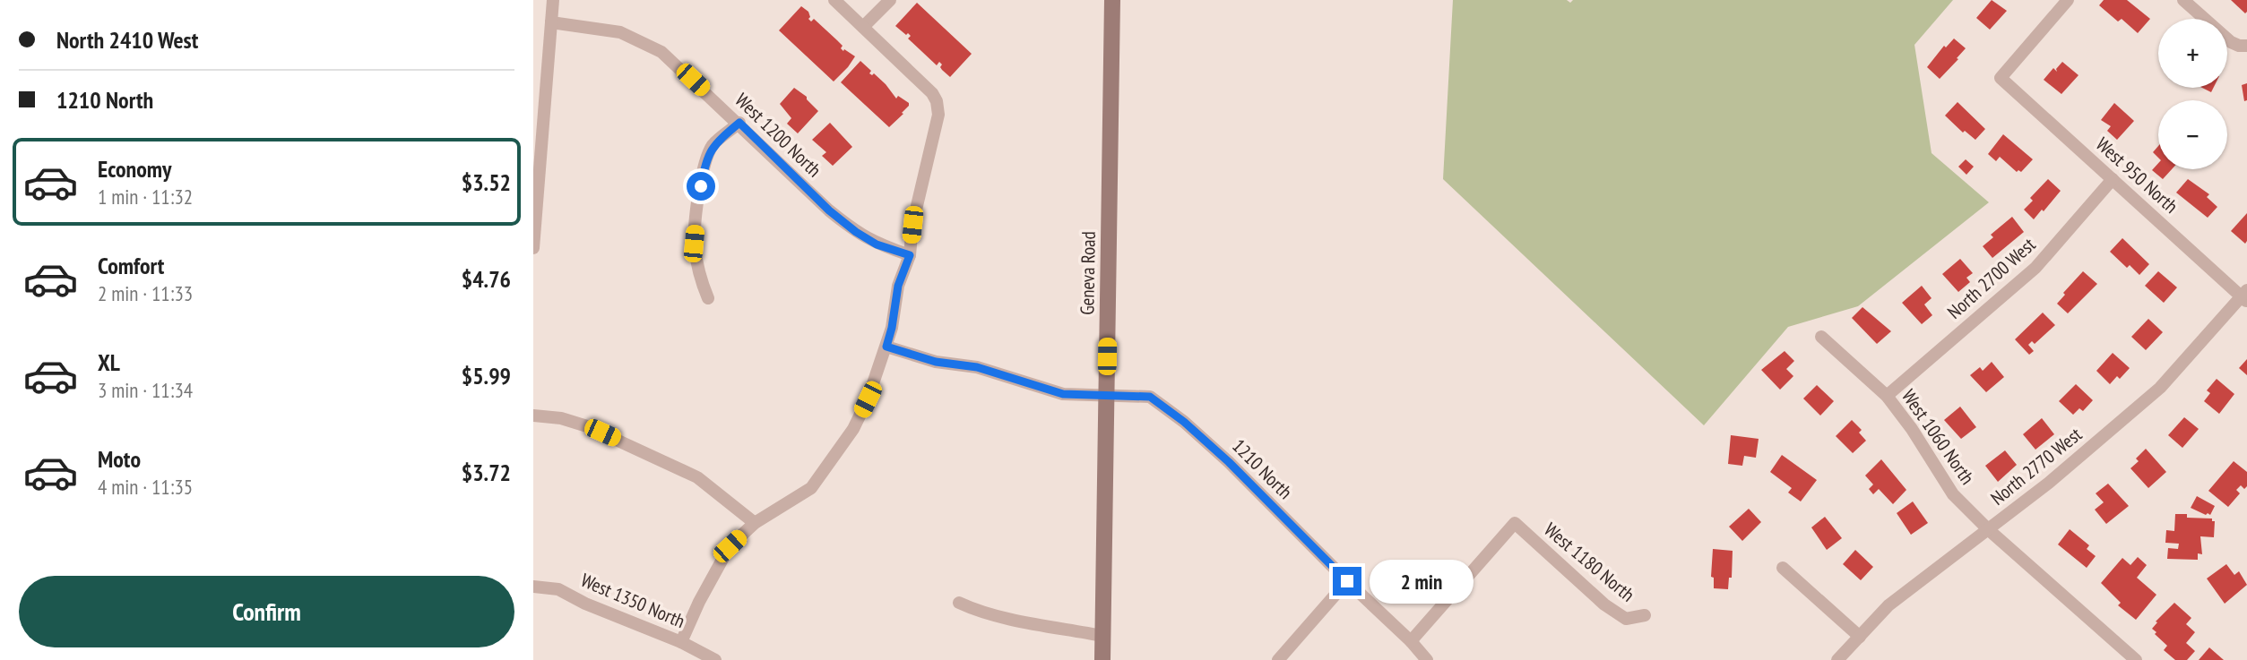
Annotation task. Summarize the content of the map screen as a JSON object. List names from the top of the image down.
{
  "streets": {
    "main road": ["Geneva Road"],
    "street": [
      "West 1200 North",
      "West 950 North",
      "North 2700 West",
      "West 1060 North",
      "North 2770 West",
      "1210 North",
      "West 1180 North",
      "West 1350 North"
    ]
  },
  "crossings": [
    ["West 950 North", "North 2700 West"],
    ["West 950 North", "North 2770 West"],
    ["Geneva Road", "1210 North"],
    ["North 2700 West", "West 1060 North"],
    ["West 1060 North", "North 2770 West"],
    ["1210 North", "West 1180 North"]
  ],
  "page": {
    "banner": ["North 2410 West", "1210 North"],
    "map_buttons": ["+", "−"],
    "list": [
      {
        "name": "Economy",
        "note": "1 min · 11:32",
        "value": "$3.52"
      },
      {
        "name": "Comfort",
        "note": "2 min · 11:33",
        "value": "$4.76"
      },
      {
        "name": "XL",
        "note": "3 min · 11:34",
        "value": "$5.99"
      },
      {
        "name": "Moto",
        "note": "4 min · 11:35",
        "value": "$3.72"
      }
    ],
    "bubble": "2 min",
    "buttons": "Confirm"
  }
}
